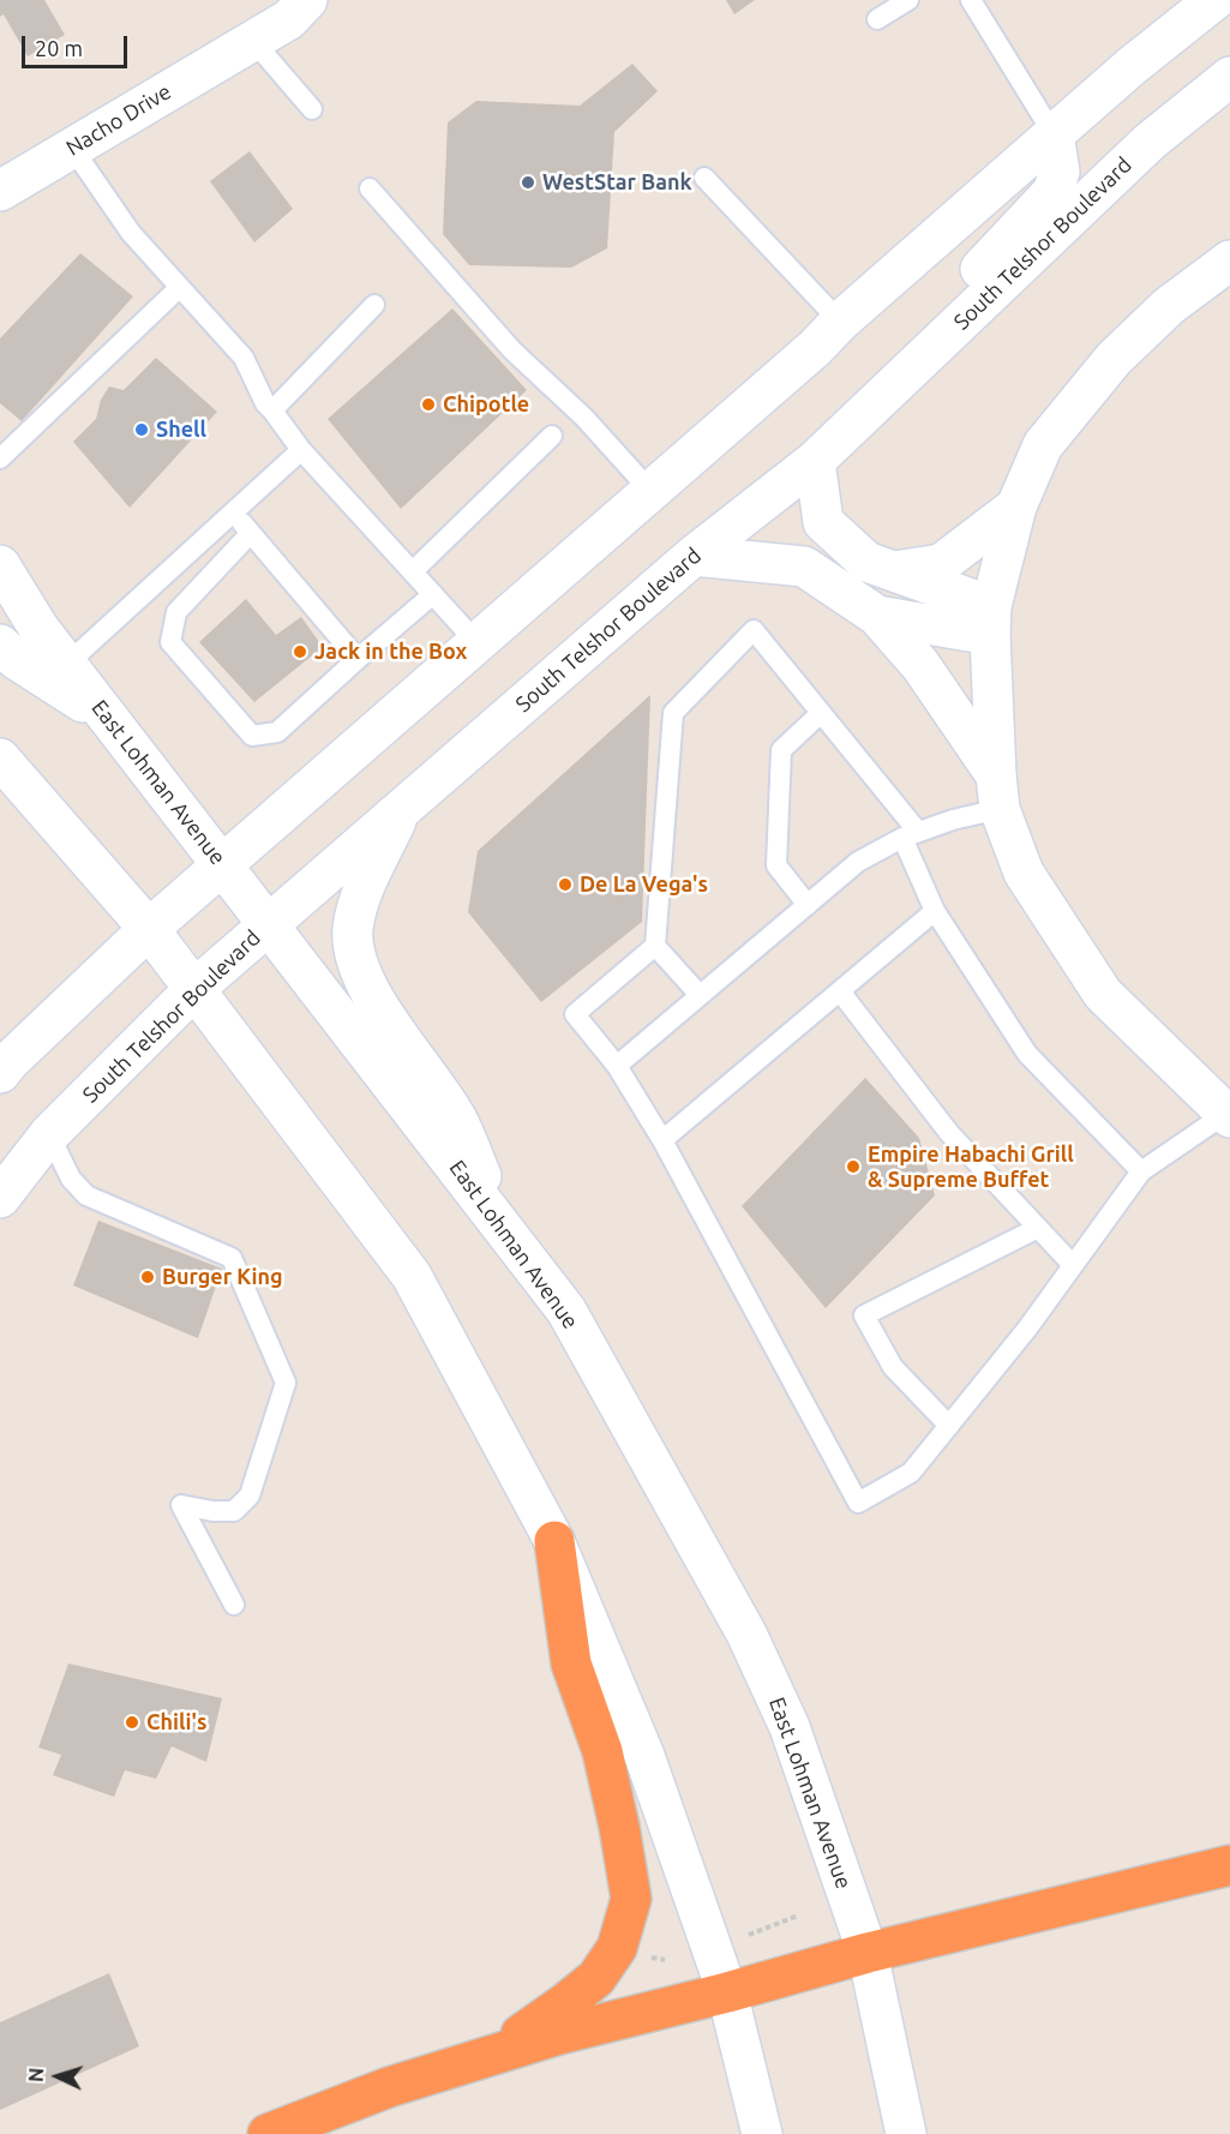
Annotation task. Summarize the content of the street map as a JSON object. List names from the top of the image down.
{
  "streets": {
    "main road": ["Nacho Drive", "South Telshor Boulevard", "East Lohman Avenue"]
  },
  "crossings": [
    ["South Telshor Boulevard", "East Lohman Avenue"]
  ],
  "places": [
    "WestStar Bank",
    "Chipotle",
    "Shell",
    "Jack in the Box",
    "De La Vega's",
    "Empire Habachi Grill & Supreme Buffet",
    "Burger King",
    "Chili's"
  ],
  "scale_bar": "20 m",
  "north": "left"
}
